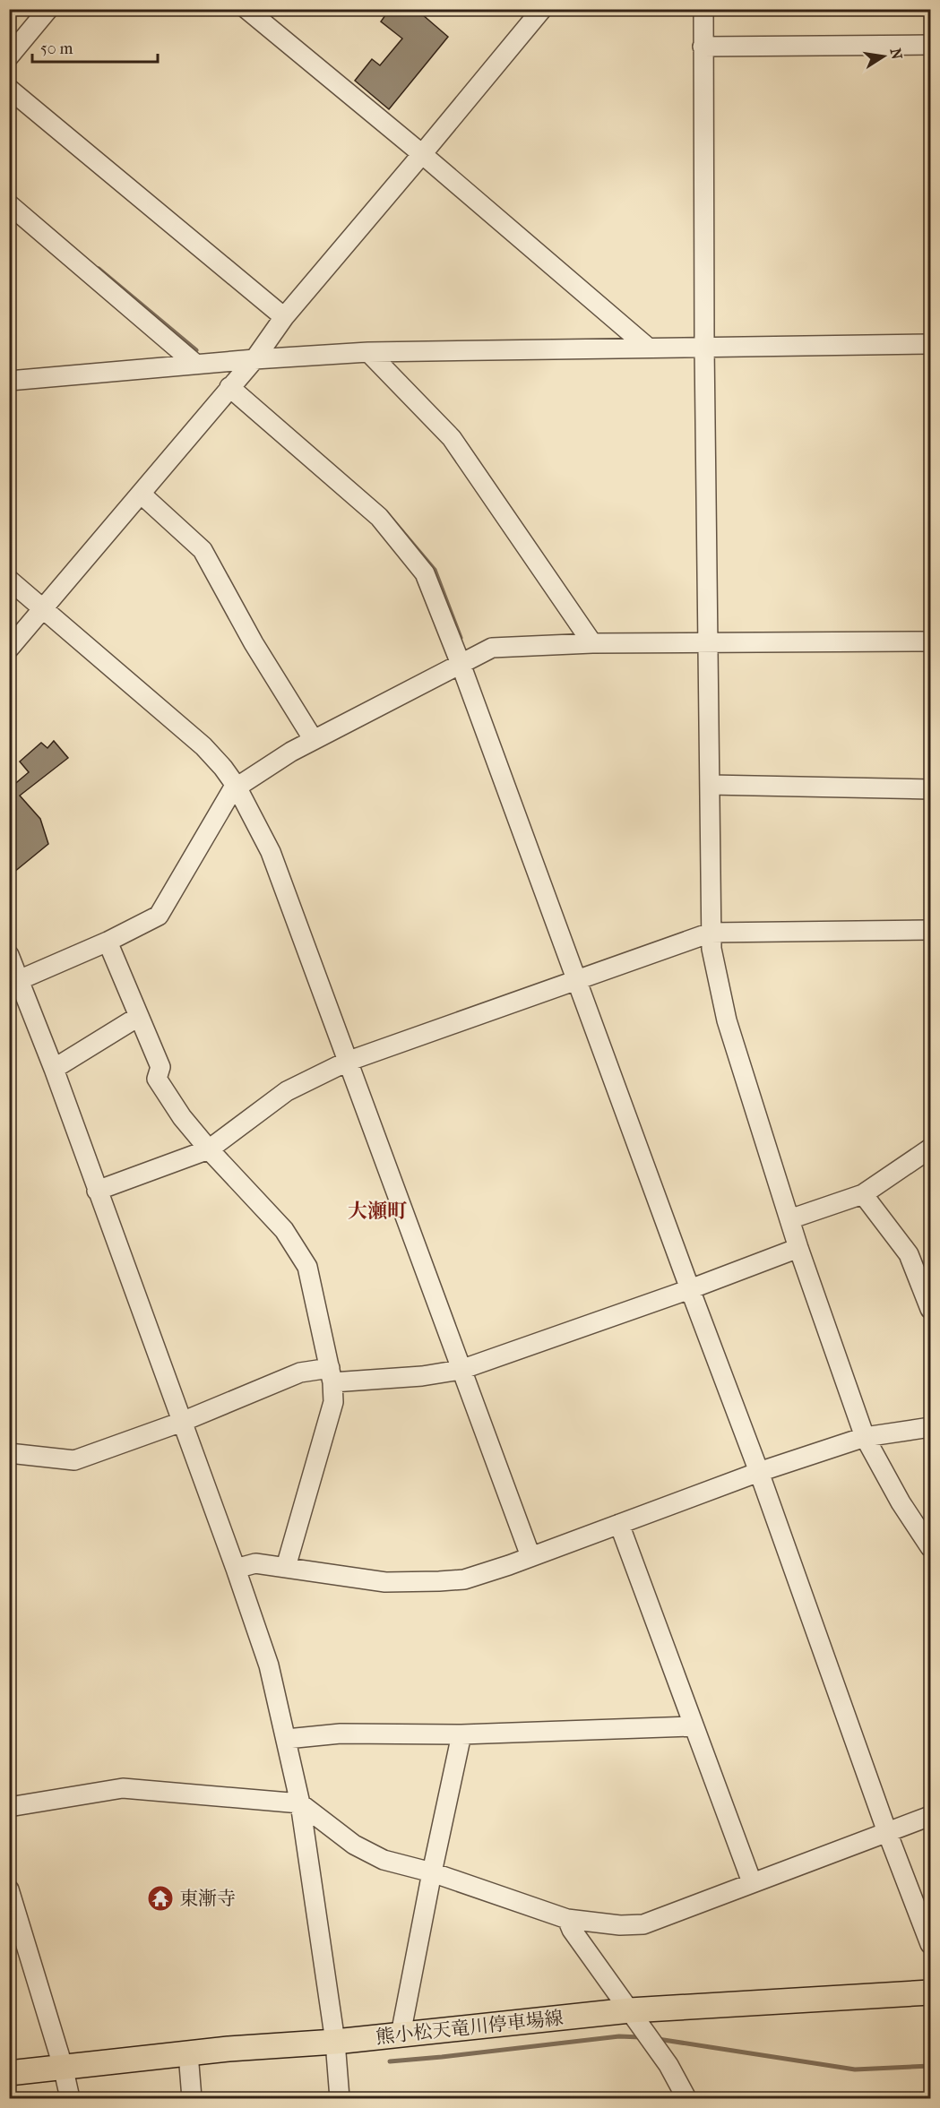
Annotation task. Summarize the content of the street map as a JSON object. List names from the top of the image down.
{
  "streets": {
    "main road": ["熊小松天竜川停車場線"]
  },
  "districts": ["大瀬町"],
  "places": {
    "temple": ["東漸寺"]
  },
  "scale_bar": "50 m",
  "north": "right"
}
